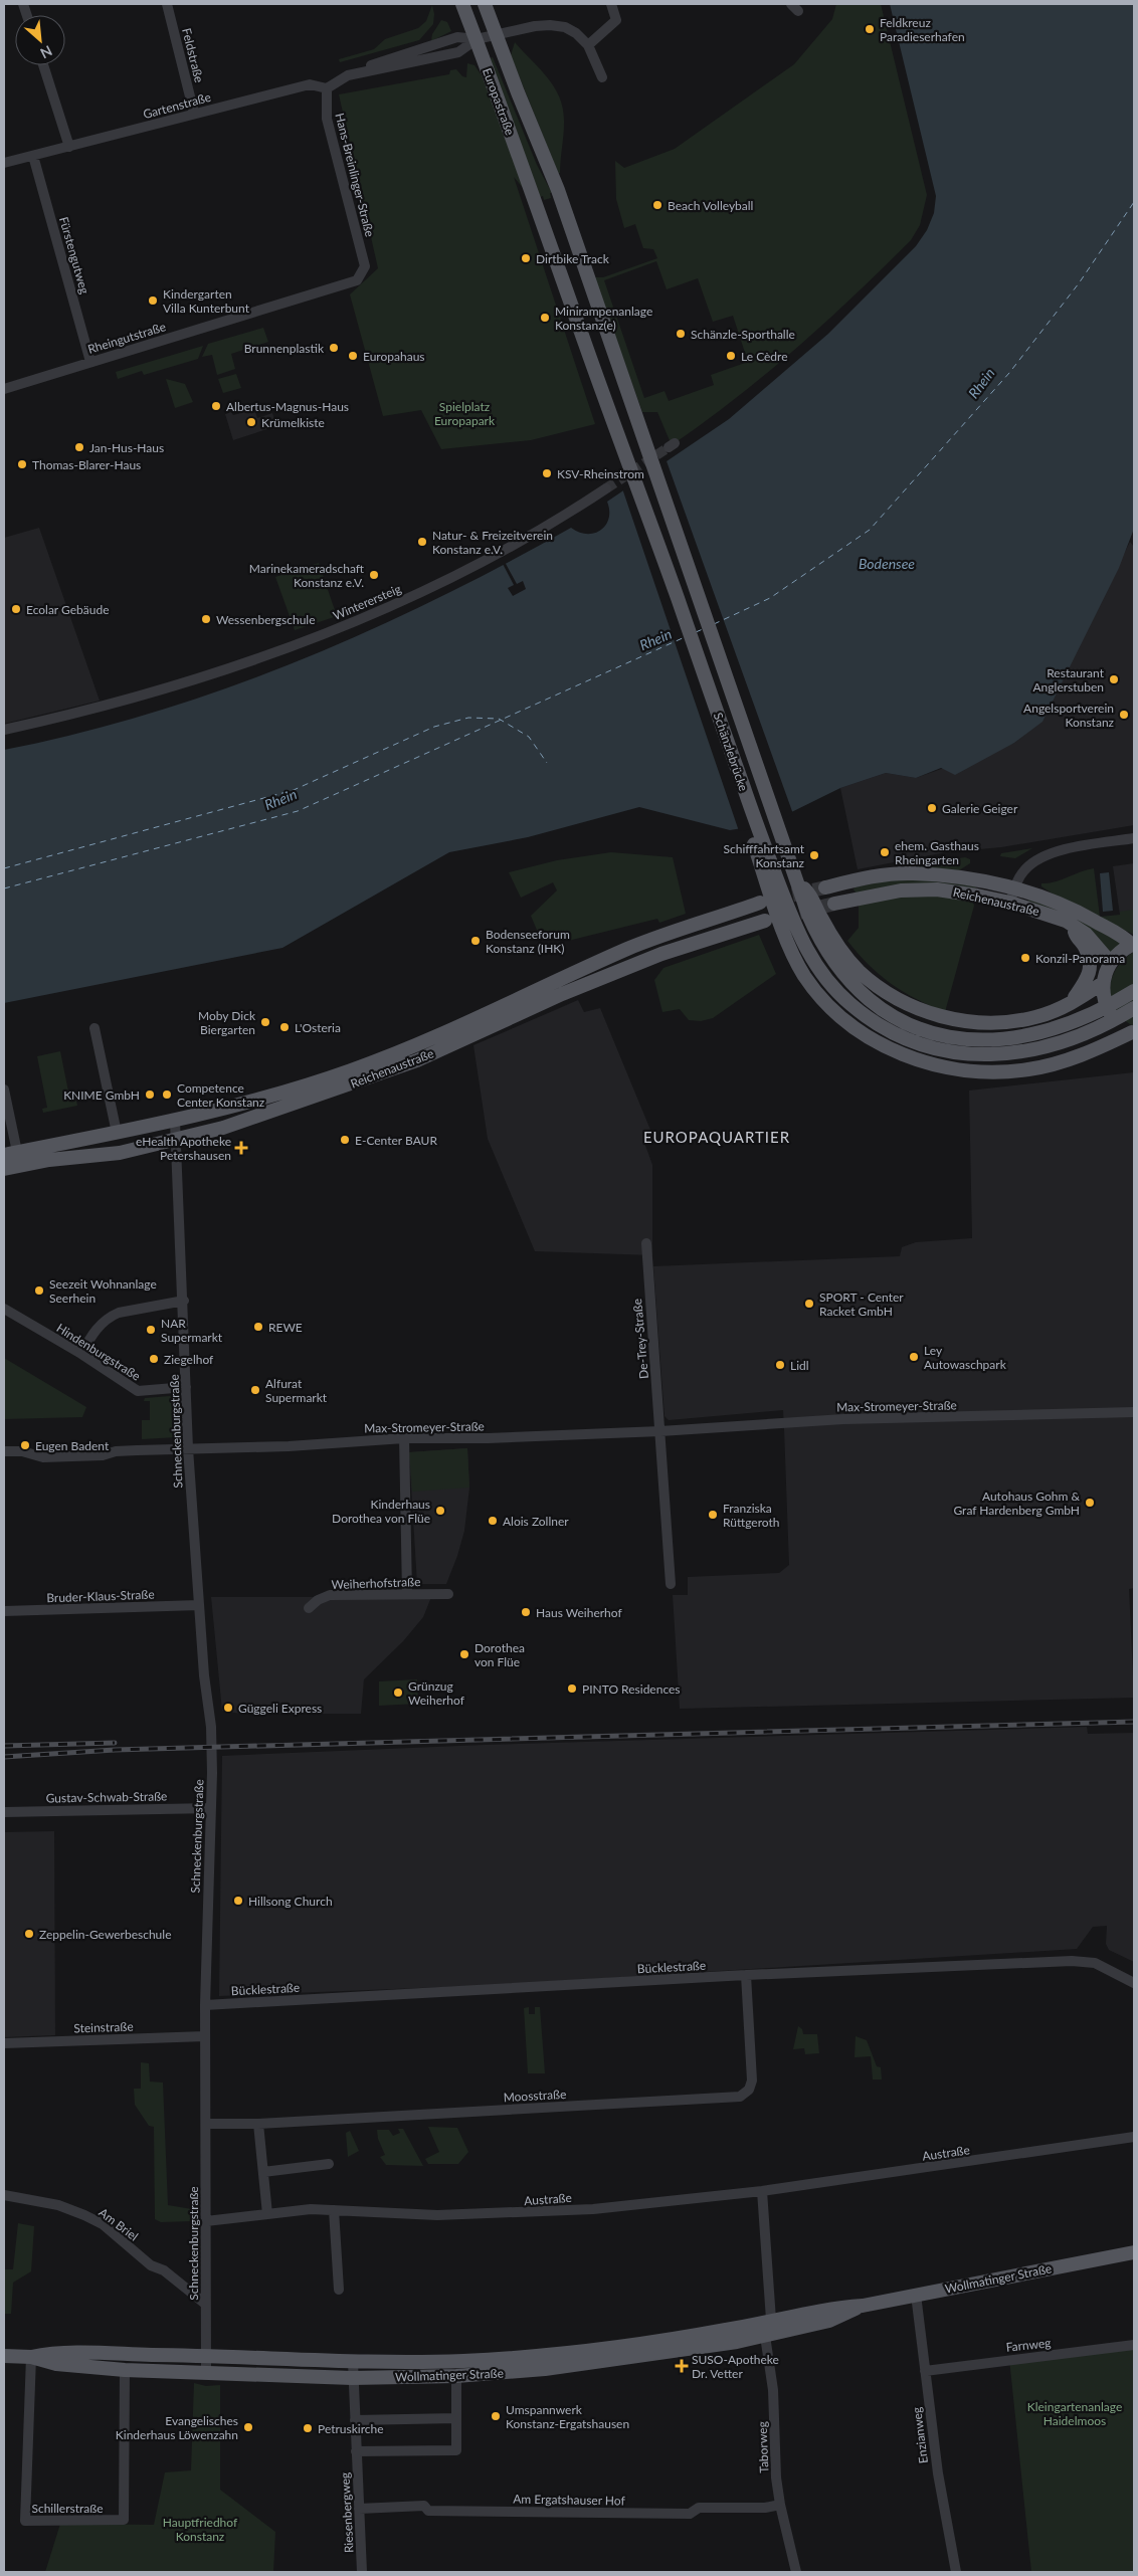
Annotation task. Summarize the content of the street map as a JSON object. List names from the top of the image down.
{
  "streets": {
    "main road": [
      "Europastraße",
      "Schänzlebrücke",
      "Reichenaustraße",
      "Wollmatinger Straße"
    ],
    "street": [
      "Feldstraße",
      "Gartenstraße",
      "Hans-Breinlinger-Straße",
      "Fürstengutweg",
      "Rheingutstraße",
      "Winterersteig",
      "De-Trey-Straße",
      "Hindenburgstraße",
      "Max-Stromeyer-Straße",
      "Schneckenburgstraße",
      "Weiherhofstraße",
      "Bruder-Klaus-Straße",
      "Gustav-Schwab-Straße",
      "Bücklestraße",
      "Steinstraße",
      "Moosstraße",
      "Austraße",
      "Am Briel",
      "Farnweg",
      "Enzianweg",
      "Taborweg",
      "Am Ergatshauser Hof",
      "Schillerstraße",
      "Riesenbergweg"
    ]
  },
  "crossings": [
    ["Feldstraße", "Gartenstraße"],
    ["Europastraße", "Schänzlebrücke"],
    ["Gartenstraße", "Hans-Breinlinger-Straße"],
    ["Gartenstraße", "Fürstengutweg"],
    ["Hans-Breinlinger-Straße", "Rheingutstraße"],
    ["Fürstengutweg", "Rheingutstraße"],
    ["Reichenaustraße", "Schneckenburgstraße"],
    ["De-Trey-Straße", "Max-Stromeyer-Straße"],
    ["Hindenburgstraße", "Schneckenburgstraße"],
    ["Max-Stromeyer-Straße", "Schneckenburgstraße"],
    ["Schneckenburgstraße", "Bruder-Klaus-Straße"],
    ["Schneckenburgstraße", "Gustav-Schwab-Straße"],
    ["Schneckenburgstraße", "Bücklestraße"],
    ["Schneckenburgstraße", "Steinstraße"],
    ["Schneckenburgstraße", "Moosstraße"],
    ["Schneckenburgstraße", "Austraße"],
    ["Schneckenburgstraße", "Am Briel"],
    ["Schneckenburgstraße", "Wollmatinger Straße"],
    ["Bücklestraße", "Moosstraße"],
    ["Wollmatinger Straße", "Enzianweg"],
    ["Wollmatinger Straße", "Taborweg"],
    ["Wollmatinger Straße", "Schillerstraße"],
    ["Wollmatinger Straße", "Riesenbergweg"],
    ["Farnweg", "Enzianweg"],
    ["Taborweg", "Am Ergatshauser Hof"],
    ["Am Ergatshauser Hof", "Riesenbergweg"]
  ],
  "districts": ["EUROPAQUARTIER"],
  "water": ["Rhein", "Bodensee"],
  "parks": ["Spielplatz Europapark", "Kleingartenanlage Haidelmoos", "Hauptfriedhof Konstanz"],
  "places": {
    "other": [
      "Feldkreuz Paradieserhafen",
      "Beach Volleyball",
      "Dirtbike Track",
      "Kindergarten Villa Kunterbunt",
      "Minirampenanlage Konstanz(e)",
      "Schänzle-Sporthalle",
      "Brunnenplastik",
      "Europahaus",
      "Le Cèdre",
      "Albertus-Magnus-Haus",
      "Krümelkiste",
      "Jan-Hus-Haus",
      "Thomas-Blarer-Haus",
      "KSV-Rheinstrom",
      "Natur- & Freizeitverein Konstanz e.V.",
      "Marinekameradschaft Konstanz e.V.",
      "Ecolar Gebäude",
      "Wessenbergschule",
      "Restaurant Anglerstuben",
      "Angelsportverein Konstanz",
      "Galerie Geiger",
      "ehem. Gasthaus Rheingarten",
      "Schifffahrtsamt Konstanz",
      "Bodenseeforum Konstanz (IHK)",
      "Konzil-Panorama",
      "Moby Dick Biergarten",
      "L'Osteria",
      "KNIME GmbH",
      "Competence Center Konstanz",
      "E-Center BAUR",
      "Seezeit Wohnanlage Seerhein",
      "SPORT - Center Racket GmbH",
      "REWE",
      "NAR Supermarkt",
      "Ley Autowaschpark",
      "Ziegelhof",
      "Lidl",
      "Alfurat Supermarkt",
      "Eugen Badent",
      "Autohaus Gohm & Graf Hardenberg GmbH",
      "Kinderhaus Dorothea von Flüe",
      "Franziska Rüttgeroth",
      "Alois Zollner",
      "Haus Weiherhof",
      "Dorothea von Flüe",
      "PINTO Residences",
      "Grünzug Weiherhof",
      "Güggeli Express",
      "Hillsong Church",
      "Zeppelin-Gewerbeschule",
      "Umspannwerk Konstanz-Ergatshausen",
      "Evangelisches Kinderhaus Löwenzahn",
      "Petruskirche"
    ],
    "health": ["eHealth Apotheke Petershausen", "SUSO-Apotheke Dr. Vetter"]
  },
  "north": "bottom right"
}
